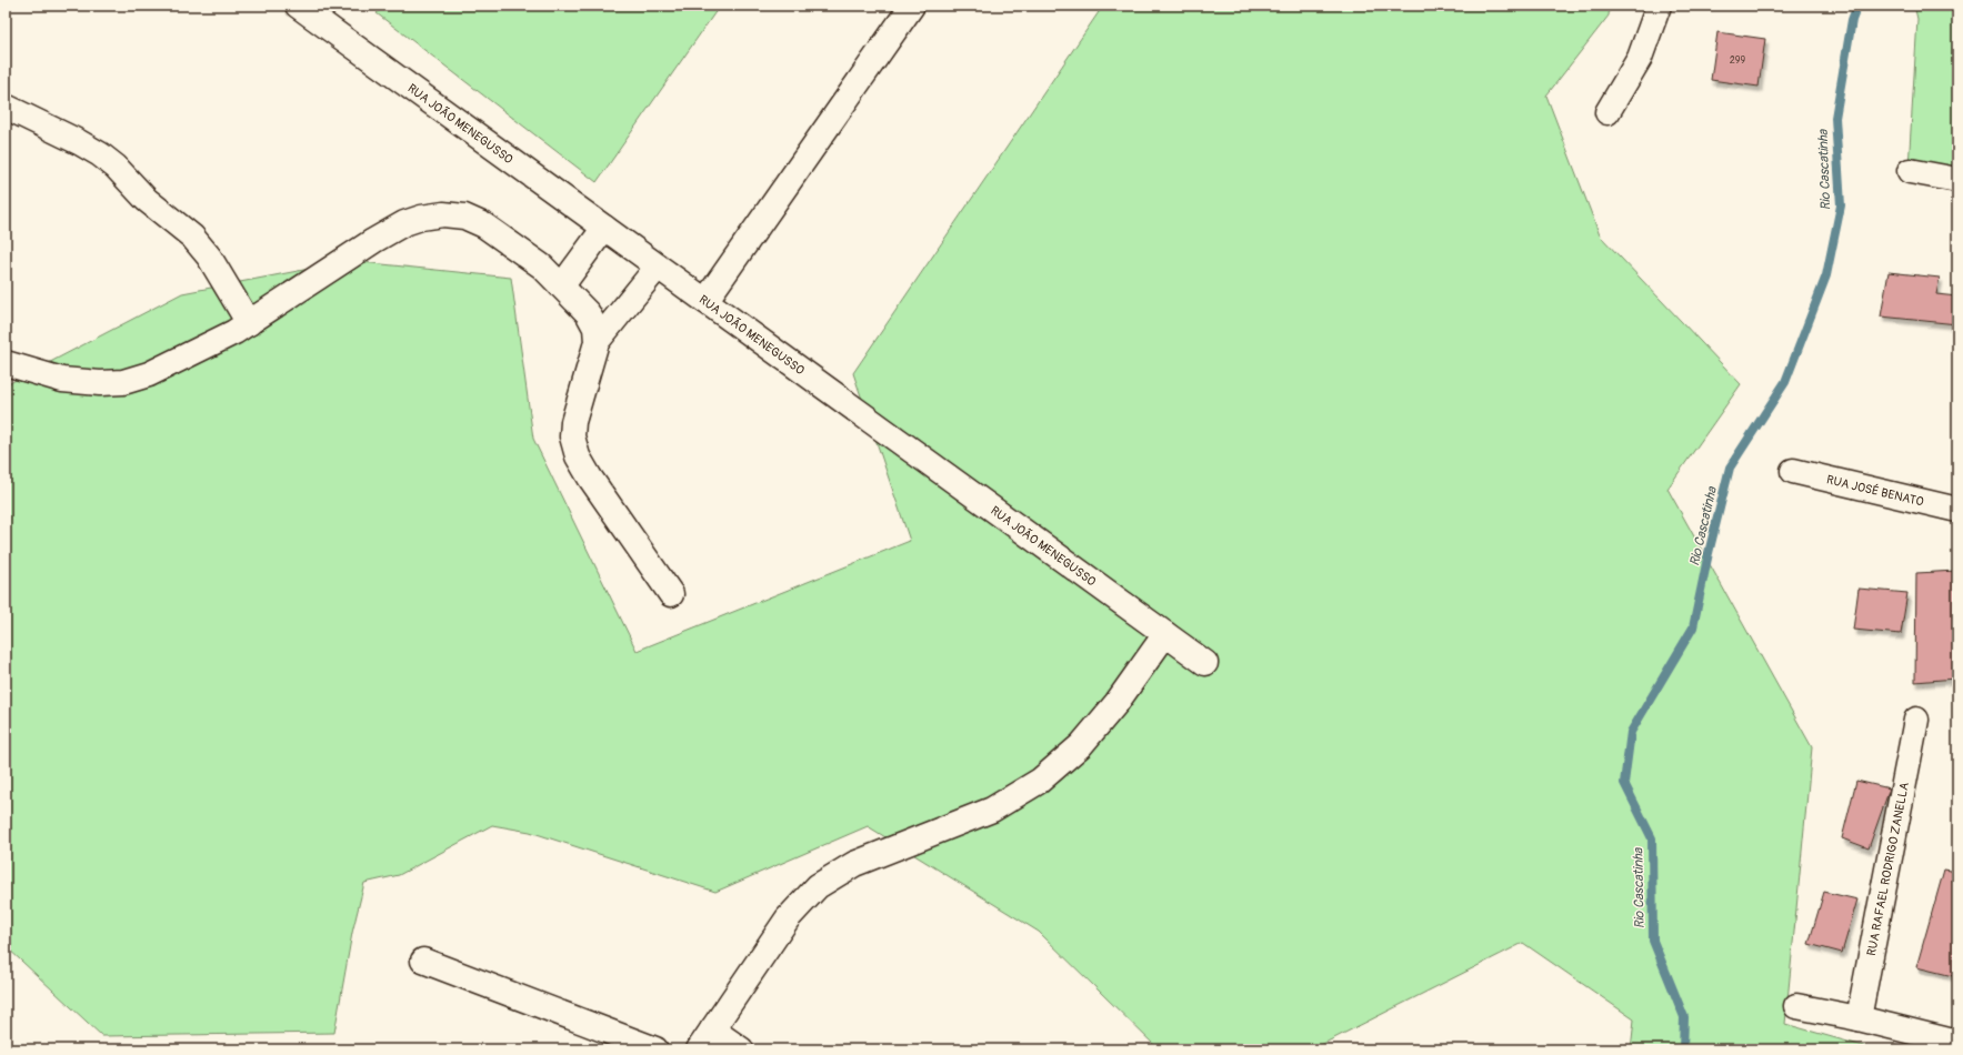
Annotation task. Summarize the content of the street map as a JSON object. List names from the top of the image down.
{
  "streets": {
    "street": ["RUA JOÃO MENEGUSSO", "RUA JOSÉ BENATO", "RUA RAFAEL RODRIGO ZANELLA"]
  },
  "water": ["Rio Cascatinha"],
  "house_numbers": ["299"]
}
